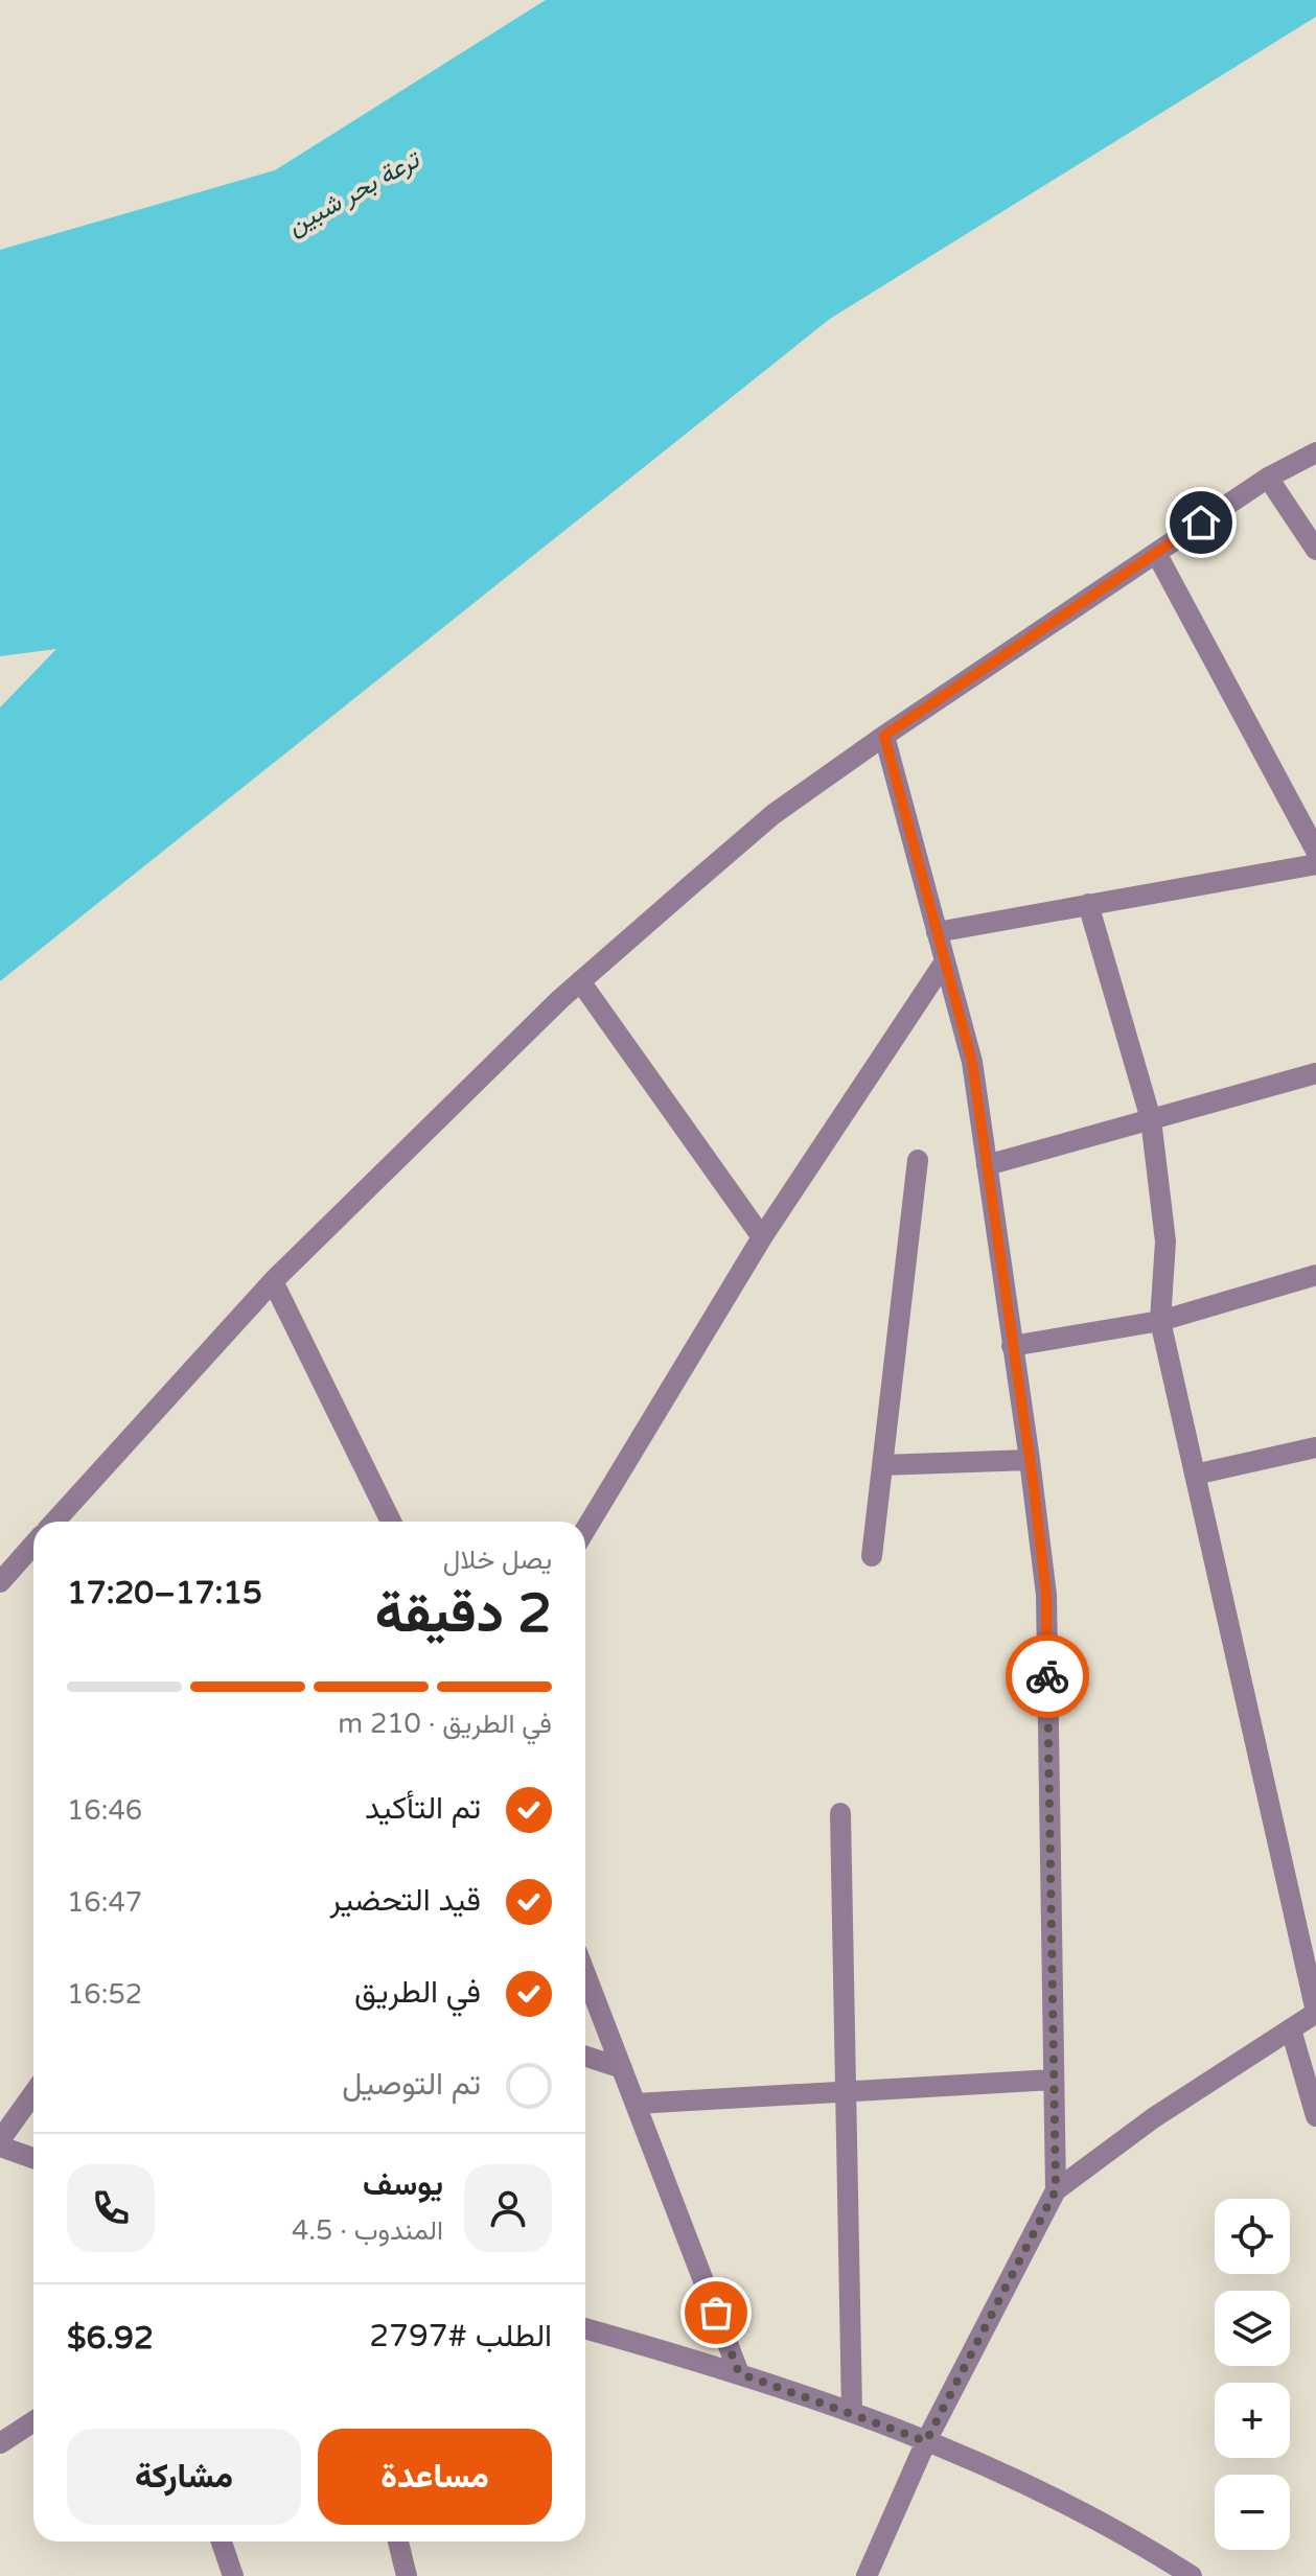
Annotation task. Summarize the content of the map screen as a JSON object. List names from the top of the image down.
{
  "water": ["ترعة بحر شبين"],
  "page": {
    "heading": ["2 دقيقة", "يصل خلال", "17:15–17:20"],
    "panel": [
      "يوسف",
      "المندوب · 4.5",
      "الطلب #2797",
      "$6.92"
    ],
    "bar": "في الطريق · 210 m",
    "list": [
      ["تم التأكيد", "16:46"],
      ["قيد التحضير", "16:47"],
      ["في الطريق", "16:52"],
      "تم التوصيل"
    ],
    "map_buttons": ["+", "−"],
    "buttons": ["مساعدة", "مشاركة"]
  }
}
